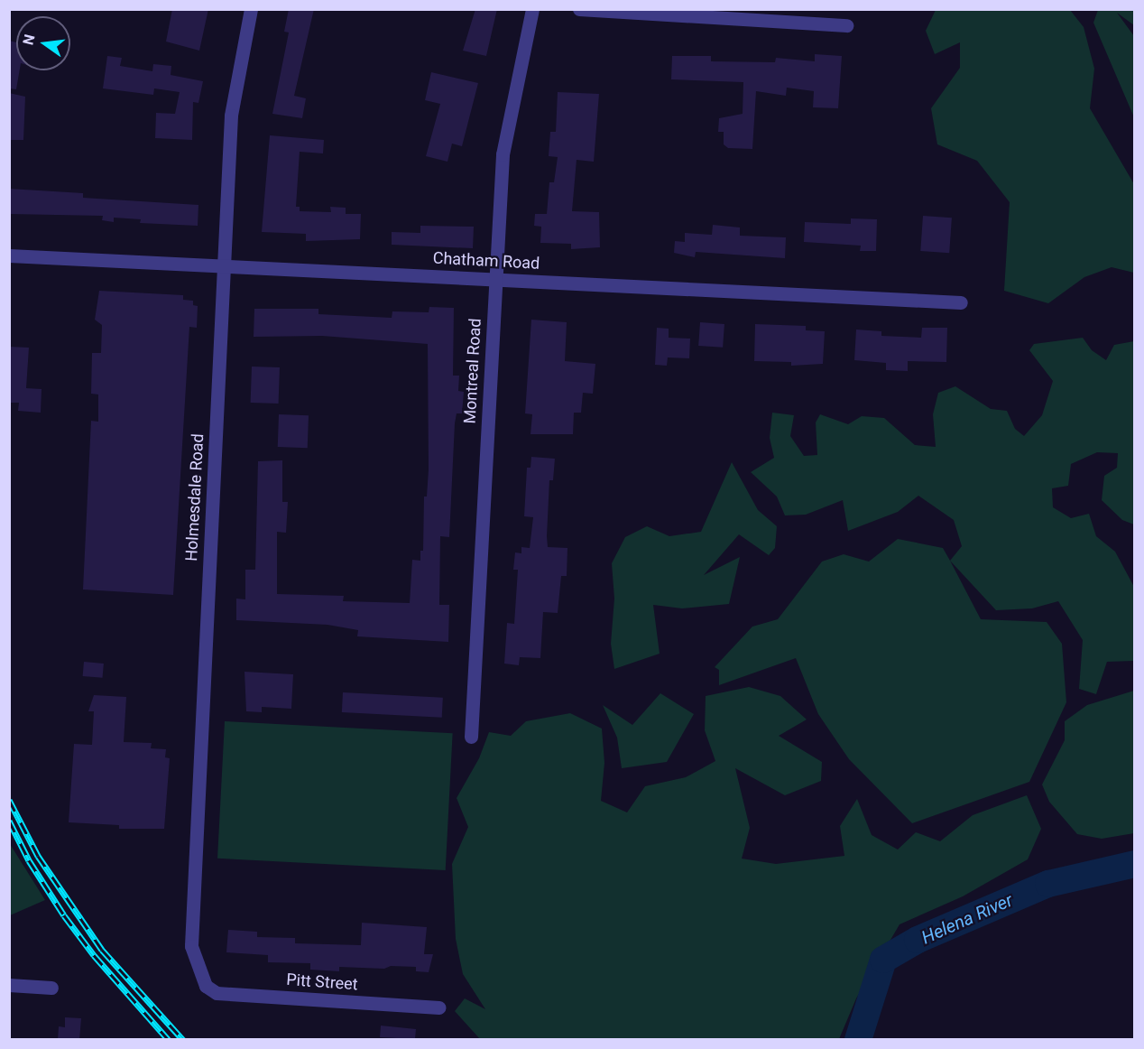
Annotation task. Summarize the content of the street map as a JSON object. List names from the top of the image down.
{
  "streets": {
    "street": [
      "Chatham Road",
      "Montreal Road",
      "Holmesdale Road",
      "Pitt Street"
    ]
  },
  "crossings": [
    ["Chatham Road", "Montreal Road"],
    ["Chatham Road", "Holmesdale Road"],
    ["Holmesdale Road", "Pitt Street"]
  ],
  "water": ["Helena River"],
  "north": "left"
}
